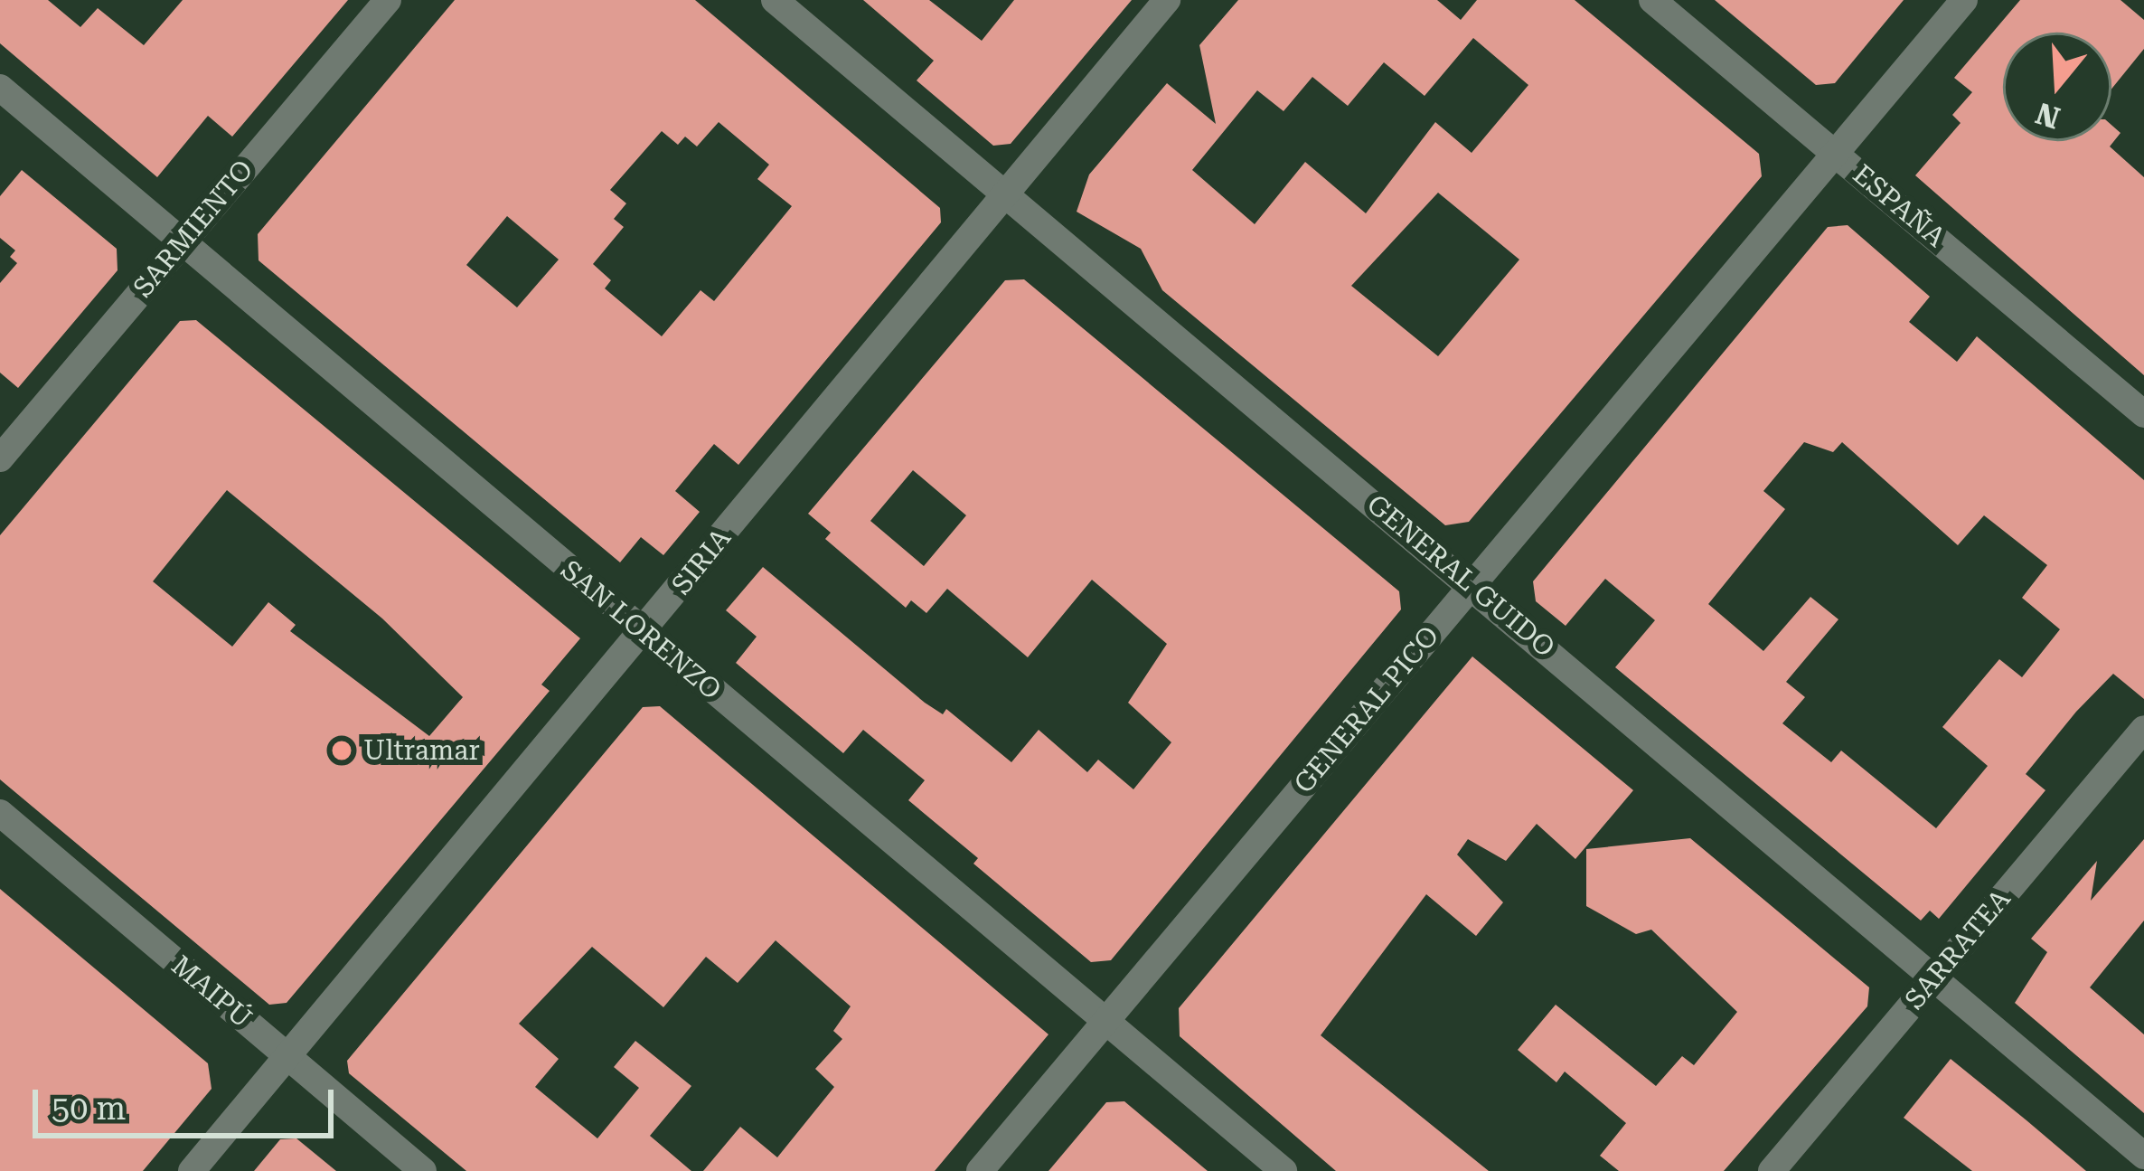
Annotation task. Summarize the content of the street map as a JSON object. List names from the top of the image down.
{
  "streets": {
    "street": [
      "ESPAÑA",
      "SARMIENTO",
      "SIRIA",
      "GENERAL GUIDO",
      "SAN LORENZO",
      "GENERAL PICO",
      "SARRATEA",
      "MAIPÚ"
    ]
  },
  "crossings": [
    ["ESPAÑA", "GENERAL PICO"],
    ["SARMIENTO", "SAN LORENZO"],
    ["SIRIA", "GENERAL GUIDO"],
    ["SIRIA", "SAN LORENZO"],
    ["SIRIA", "MAIPÚ"],
    ["GENERAL GUIDO", "GENERAL PICO"],
    ["GENERAL GUIDO", "SARRATEA"],
    ["SAN LORENZO", "GENERAL PICO"]
  ],
  "places": ["Ultramar"],
  "scale_bar": "50 m",
  "north": "bottom"
}
